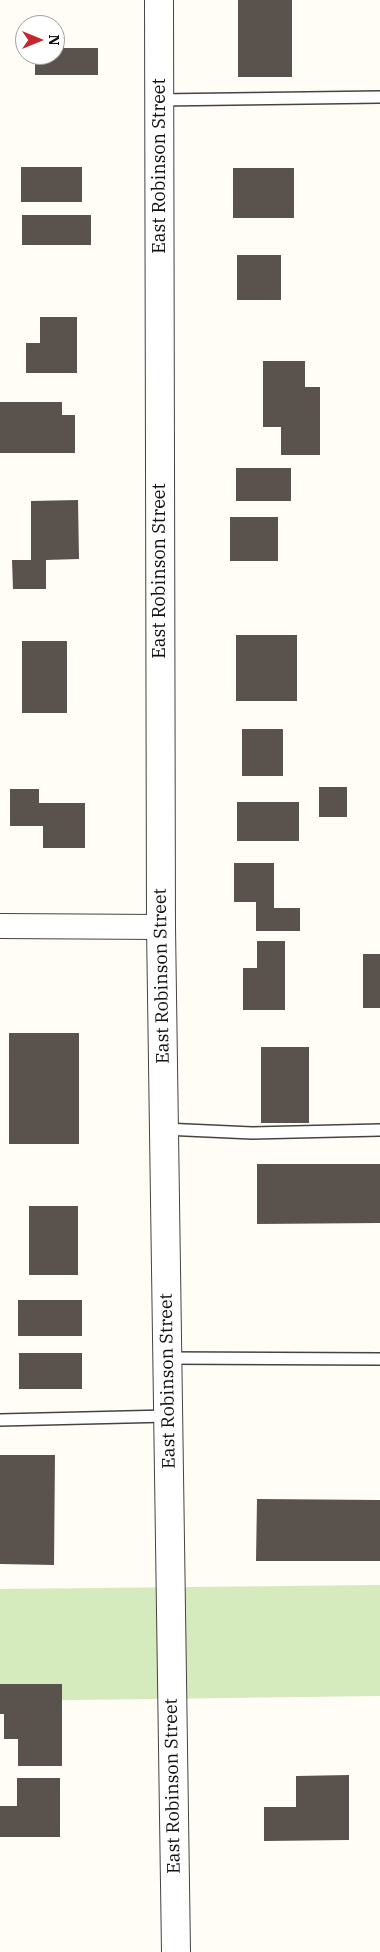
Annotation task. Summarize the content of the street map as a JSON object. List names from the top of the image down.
{
  "streets": {
    "street": ["East Robinson Street"]
  },
  "north": "right"
}
